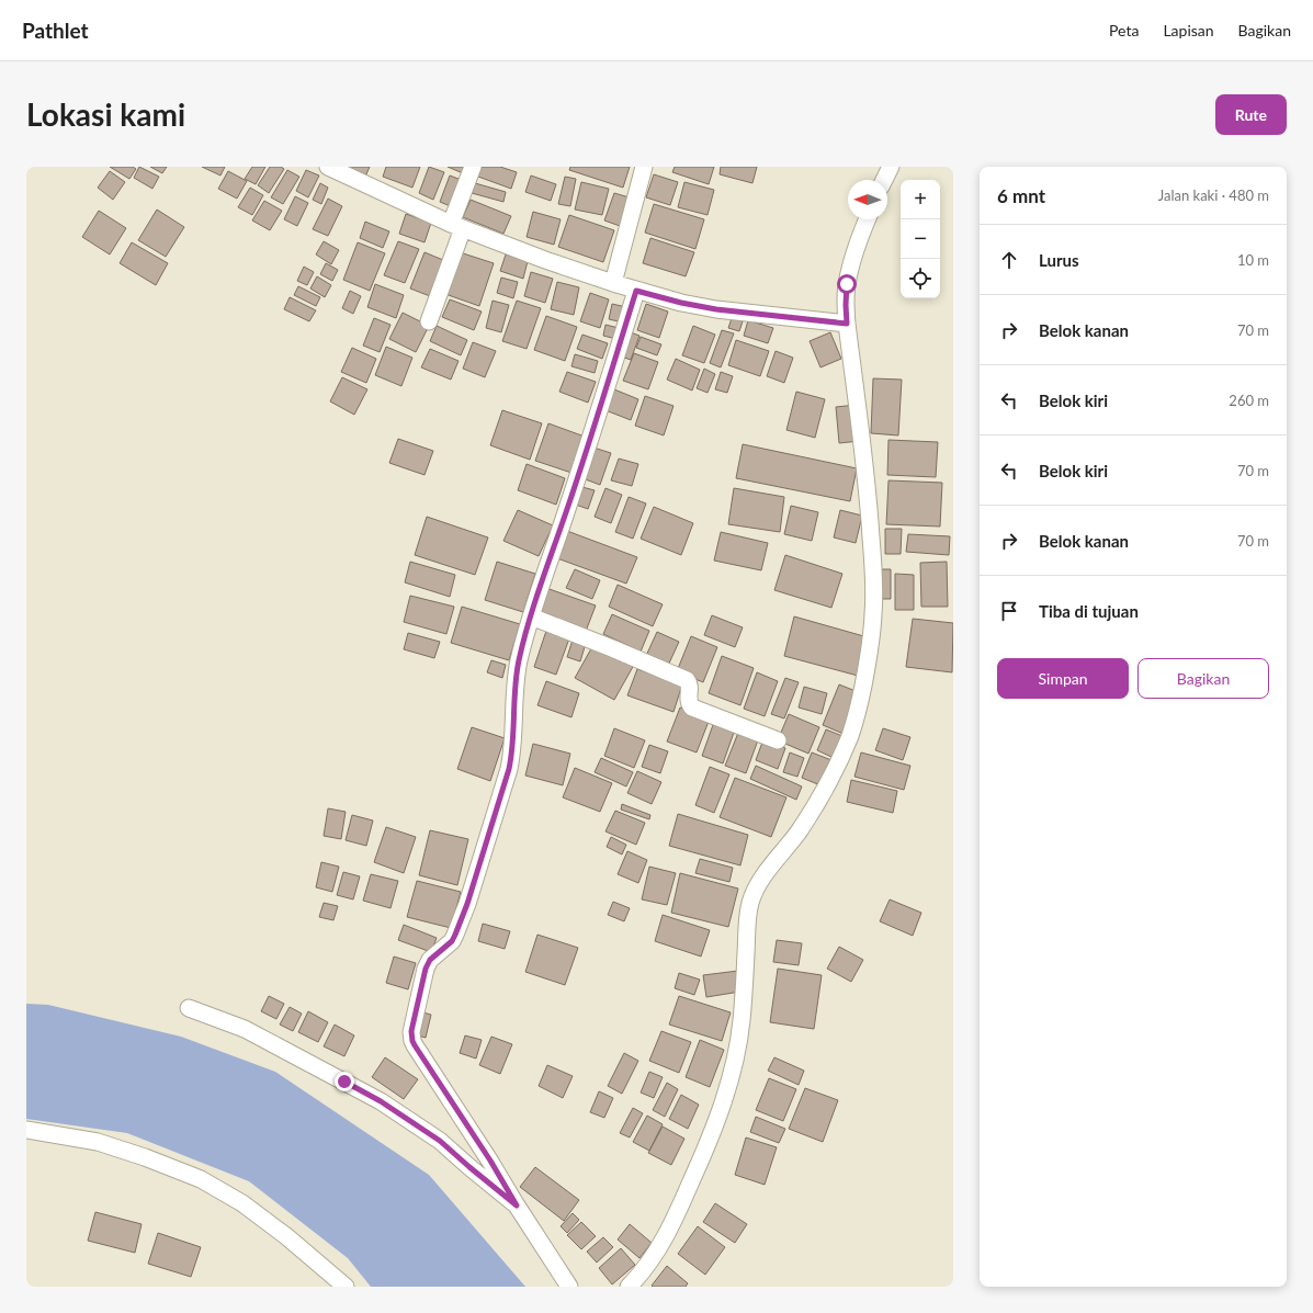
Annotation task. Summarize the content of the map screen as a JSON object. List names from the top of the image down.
{
  "north": "left",
  "page": {
    "header": "Pathlet",
    "nav": ["Peta", "Lapisan", "Bagikan"],
    "buttons": [
      "Rute",
      ["Simpan", "Bagikan"]
    ],
    "title": "Lokasi kami",
    "heading": ["6 mnt", "Jalan kaki · 480 m"],
    "map_buttons": ["+", "−"],
    "list": [
      ["Lurus", "10 m"],
      ["Belok kanan", "70 m"],
      ["Belok kiri", "260 m"],
      ["Belok kiri", "70 m"],
      ["Belok kanan", "70 m"],
      "Tiba di tujuan"
    ]
  }
}
